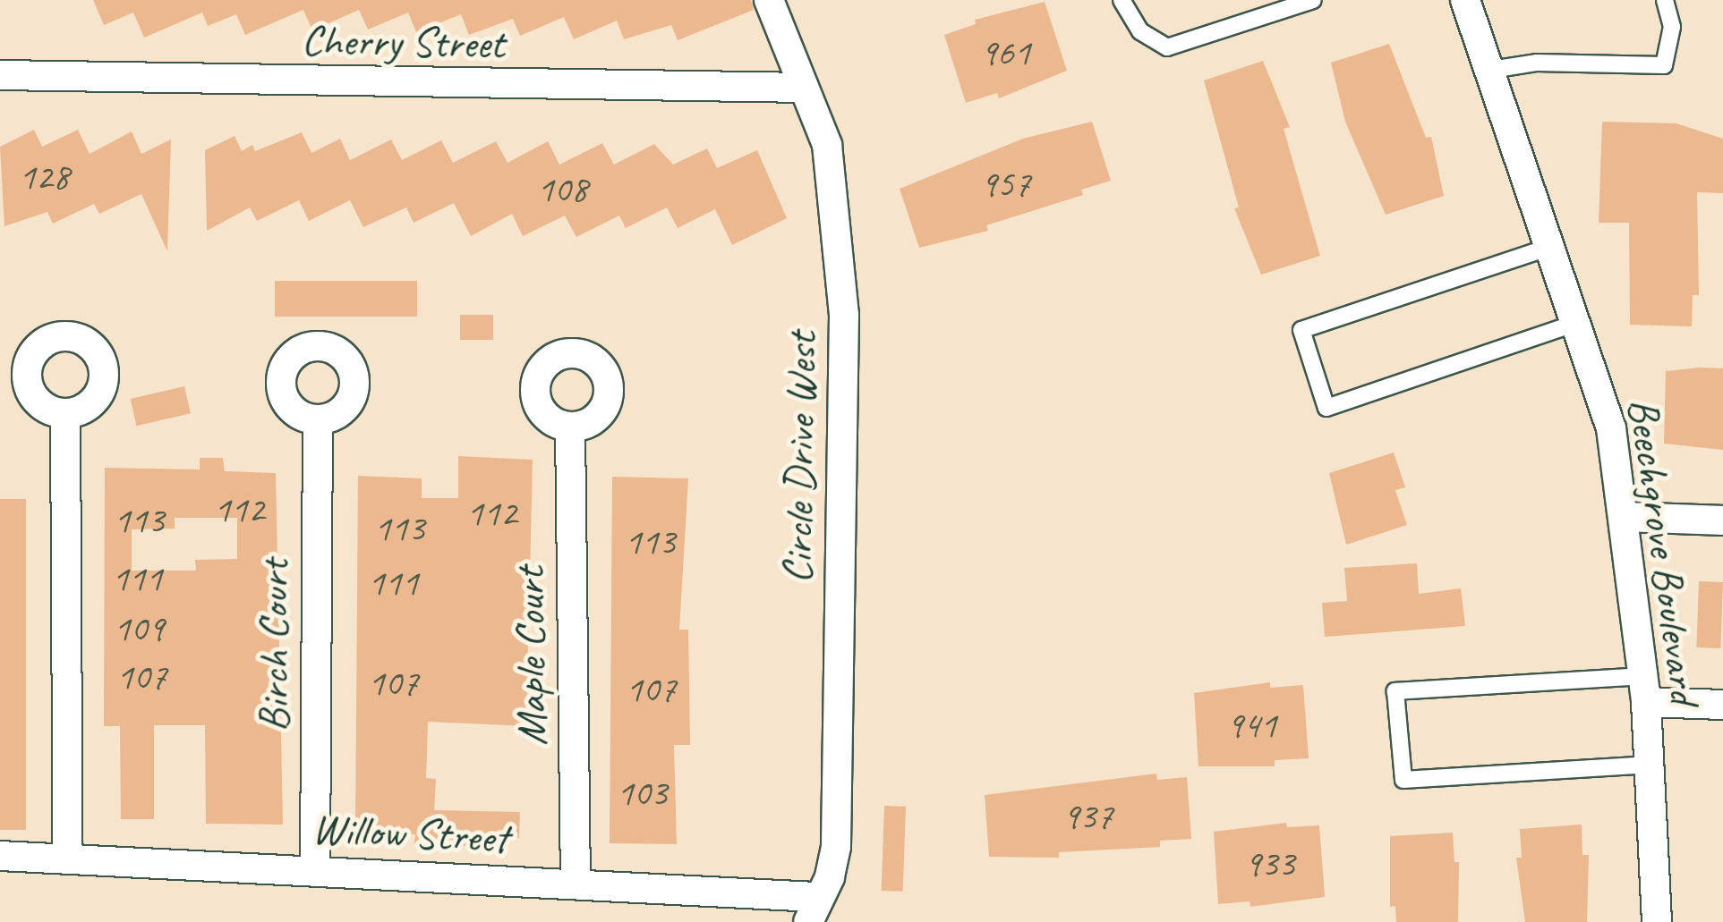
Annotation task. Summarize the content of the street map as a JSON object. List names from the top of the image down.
{
  "streets": {
    "street": [
      "Cherry Street",
      "Circle Drive West",
      "Beechgrove Boulevard",
      "Birch Court",
      "Maple Court",
      "Willow Street"
    ]
  },
  "crossings": [
    ["Cherry Street", "Circle Drive West"],
    ["Circle Drive West", "Willow Street"],
    ["Birch Court", "Willow Street"],
    ["Maple Court", "Willow Street"]
  ],
  "house_numbers": [
    "961",
    "128",
    "957",
    "108",
    "112",
    "112",
    "113",
    "113",
    "113",
    "111",
    "111",
    "109",
    "107",
    "107",
    "107",
    "941",
    "103",
    "937",
    "933"
  ]
}
